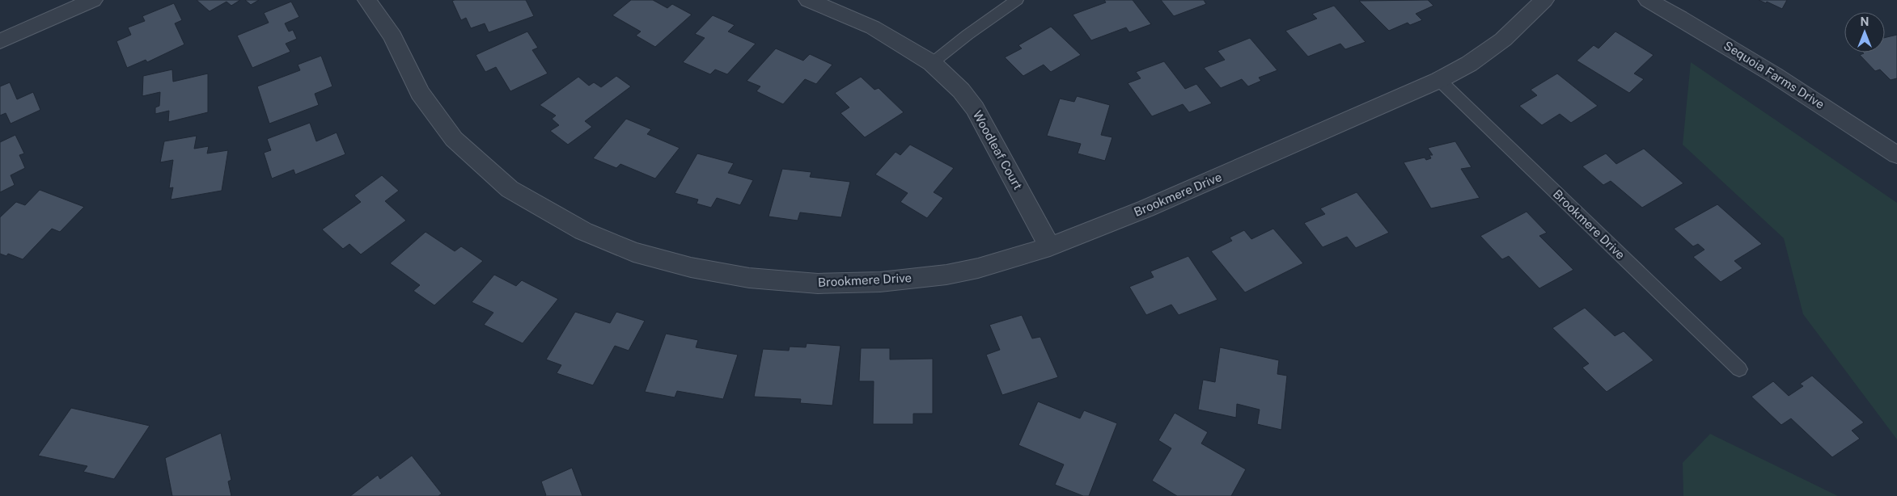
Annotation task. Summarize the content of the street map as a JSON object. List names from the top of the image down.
{
  "streets": {
    "street": ["Sequoia Farms Drive", "Woodleaf Court", "Brookmere Drive"]
  },
  "crossings": [
    ["Woodleaf Court", "Brookmere Drive"]
  ],
  "north": "top"
}
